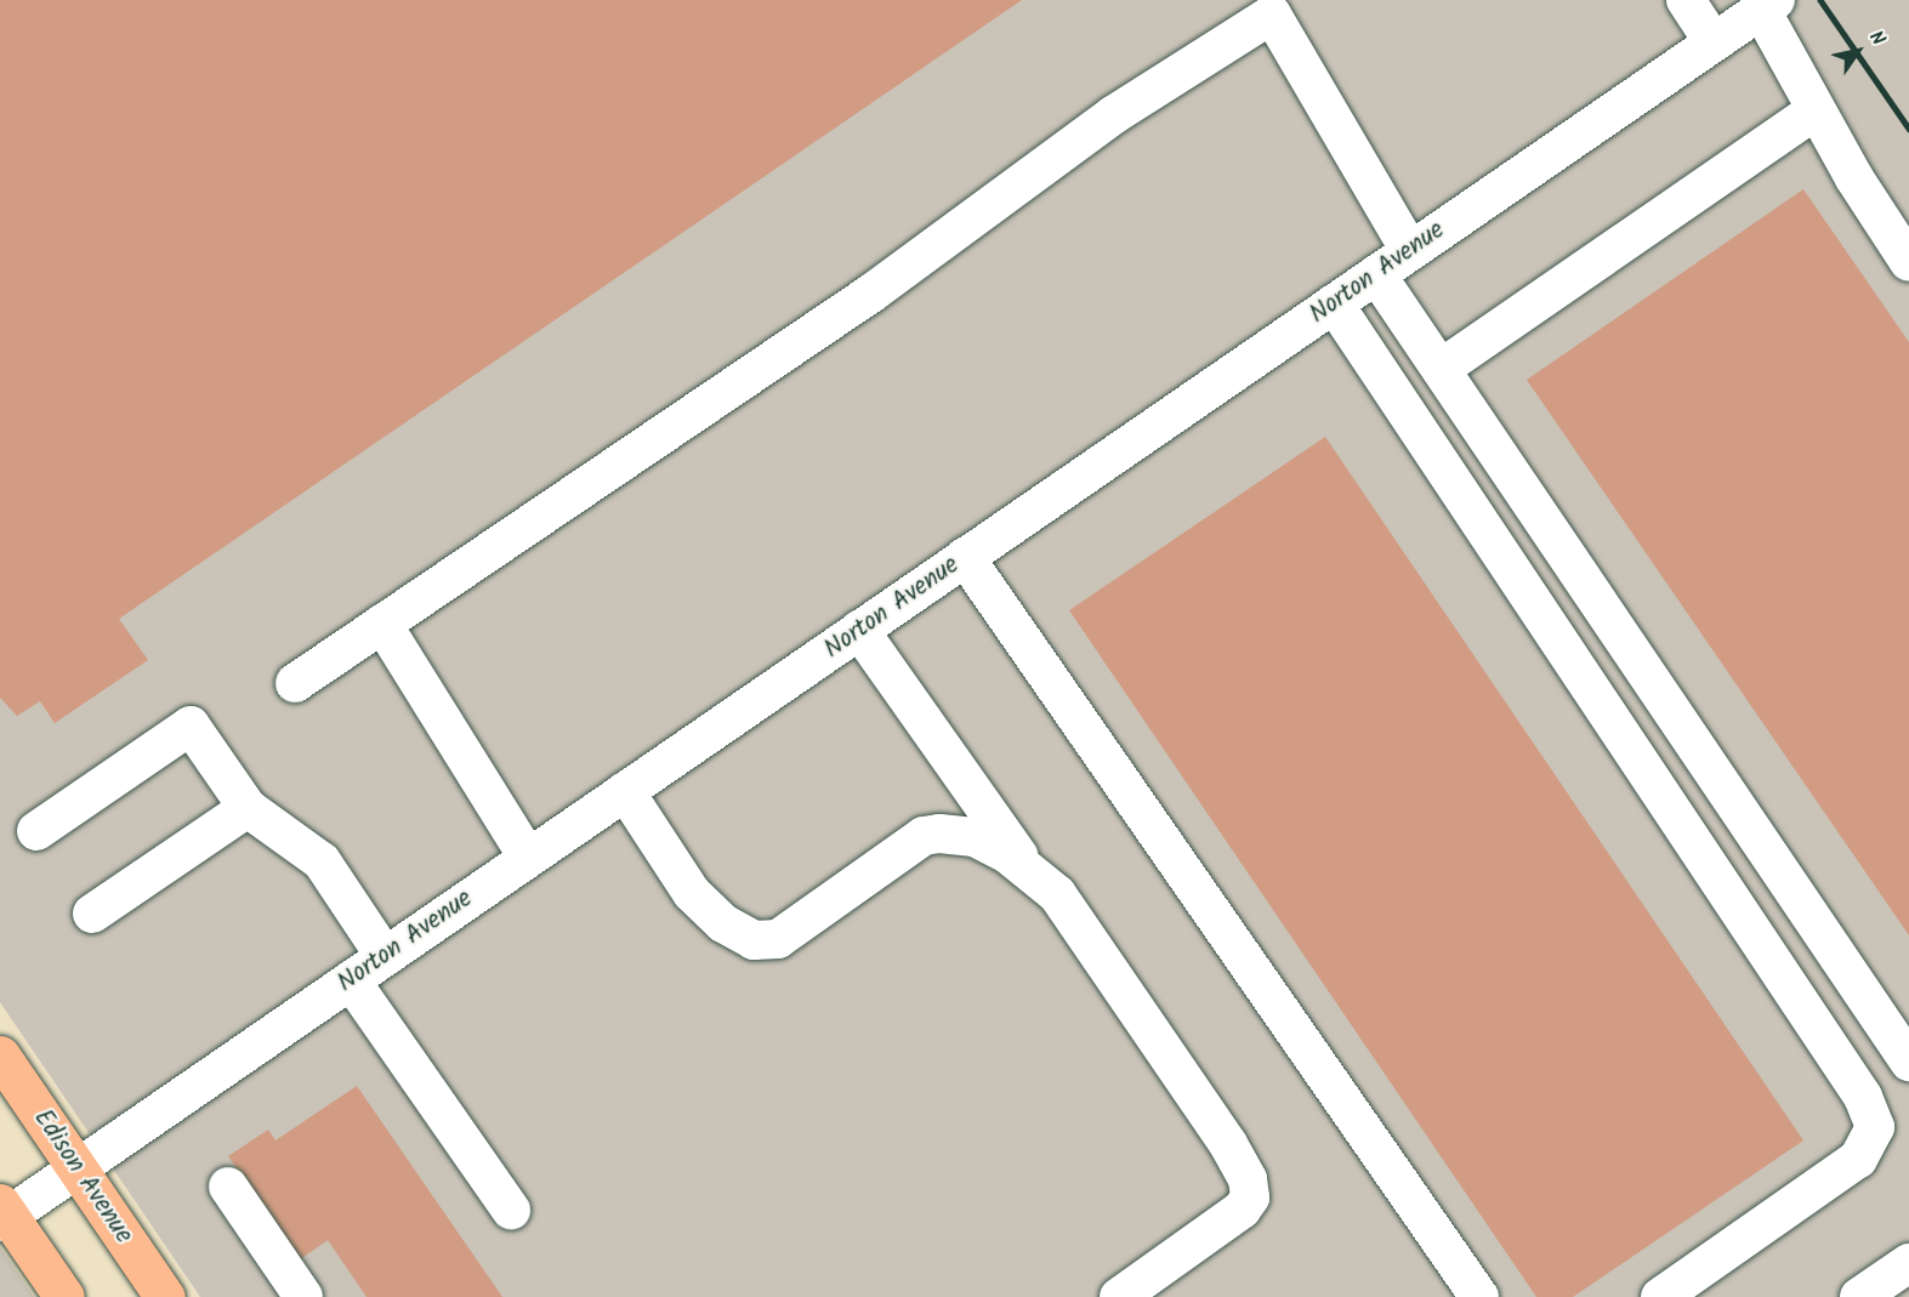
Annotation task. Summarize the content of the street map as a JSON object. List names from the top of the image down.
{
  "streets": {
    "main road": ["Edison Avenue"],
    "street": ["Norton Avenue"]
  },
  "crossings": [
    ["Norton Avenue", "Edison Avenue"]
  ],
  "north": "top right"
}
